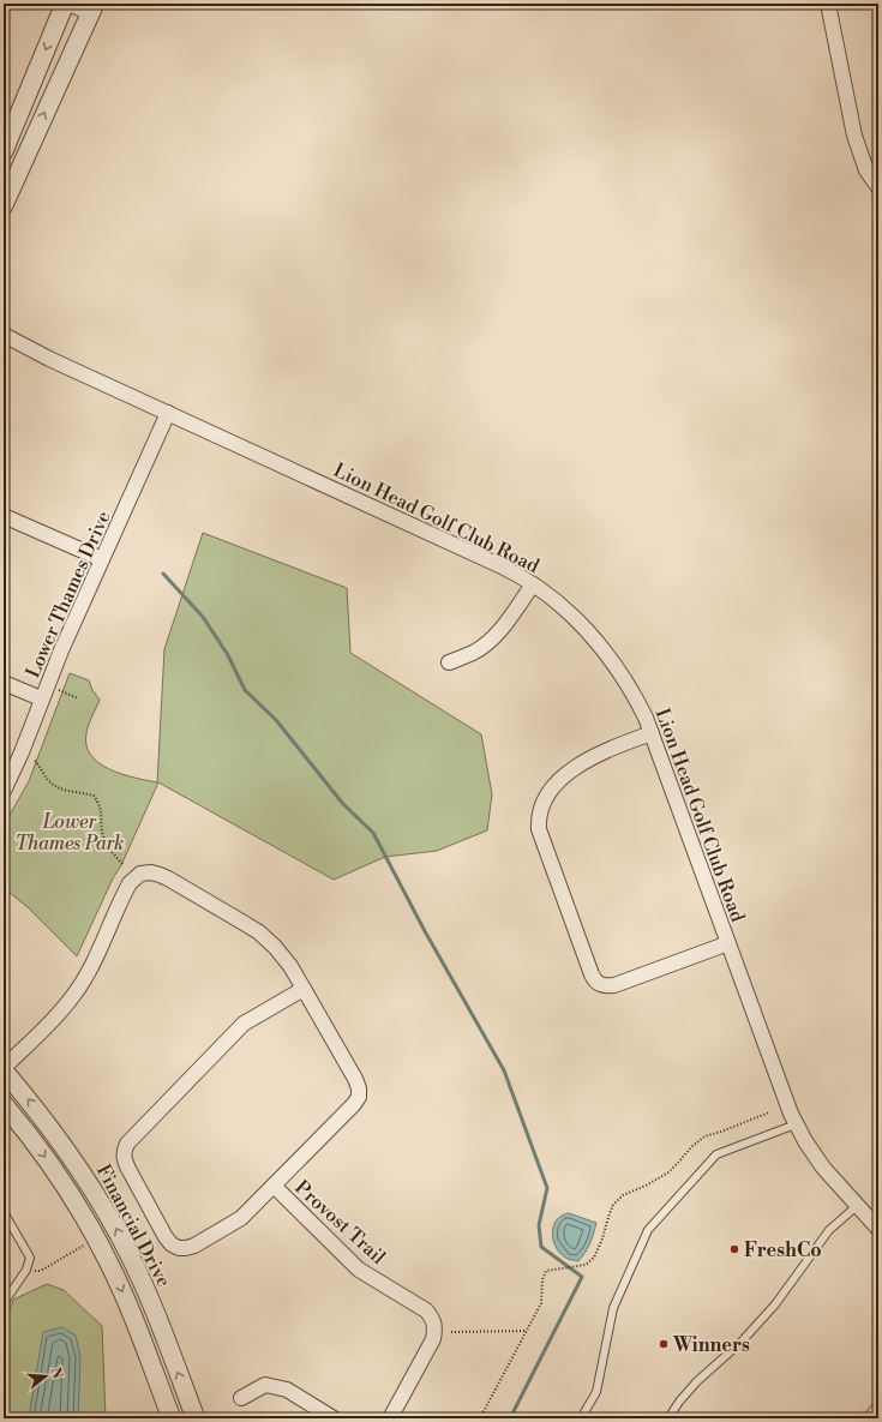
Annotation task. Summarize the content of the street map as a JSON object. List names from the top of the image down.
{
  "streets": {
    "street": [
      "Lion Head Golf Club Road",
      "Lower Thames Drive",
      "Provost Trail",
      "Financial Drive"
    ]
  },
  "crossings": [
    ["Lion Head Golf Club Road", "Lower Thames Drive"]
  ],
  "parks": ["Lower Thames Park"],
  "places": ["FreshCo", "Winners"],
  "north": "right"
}
